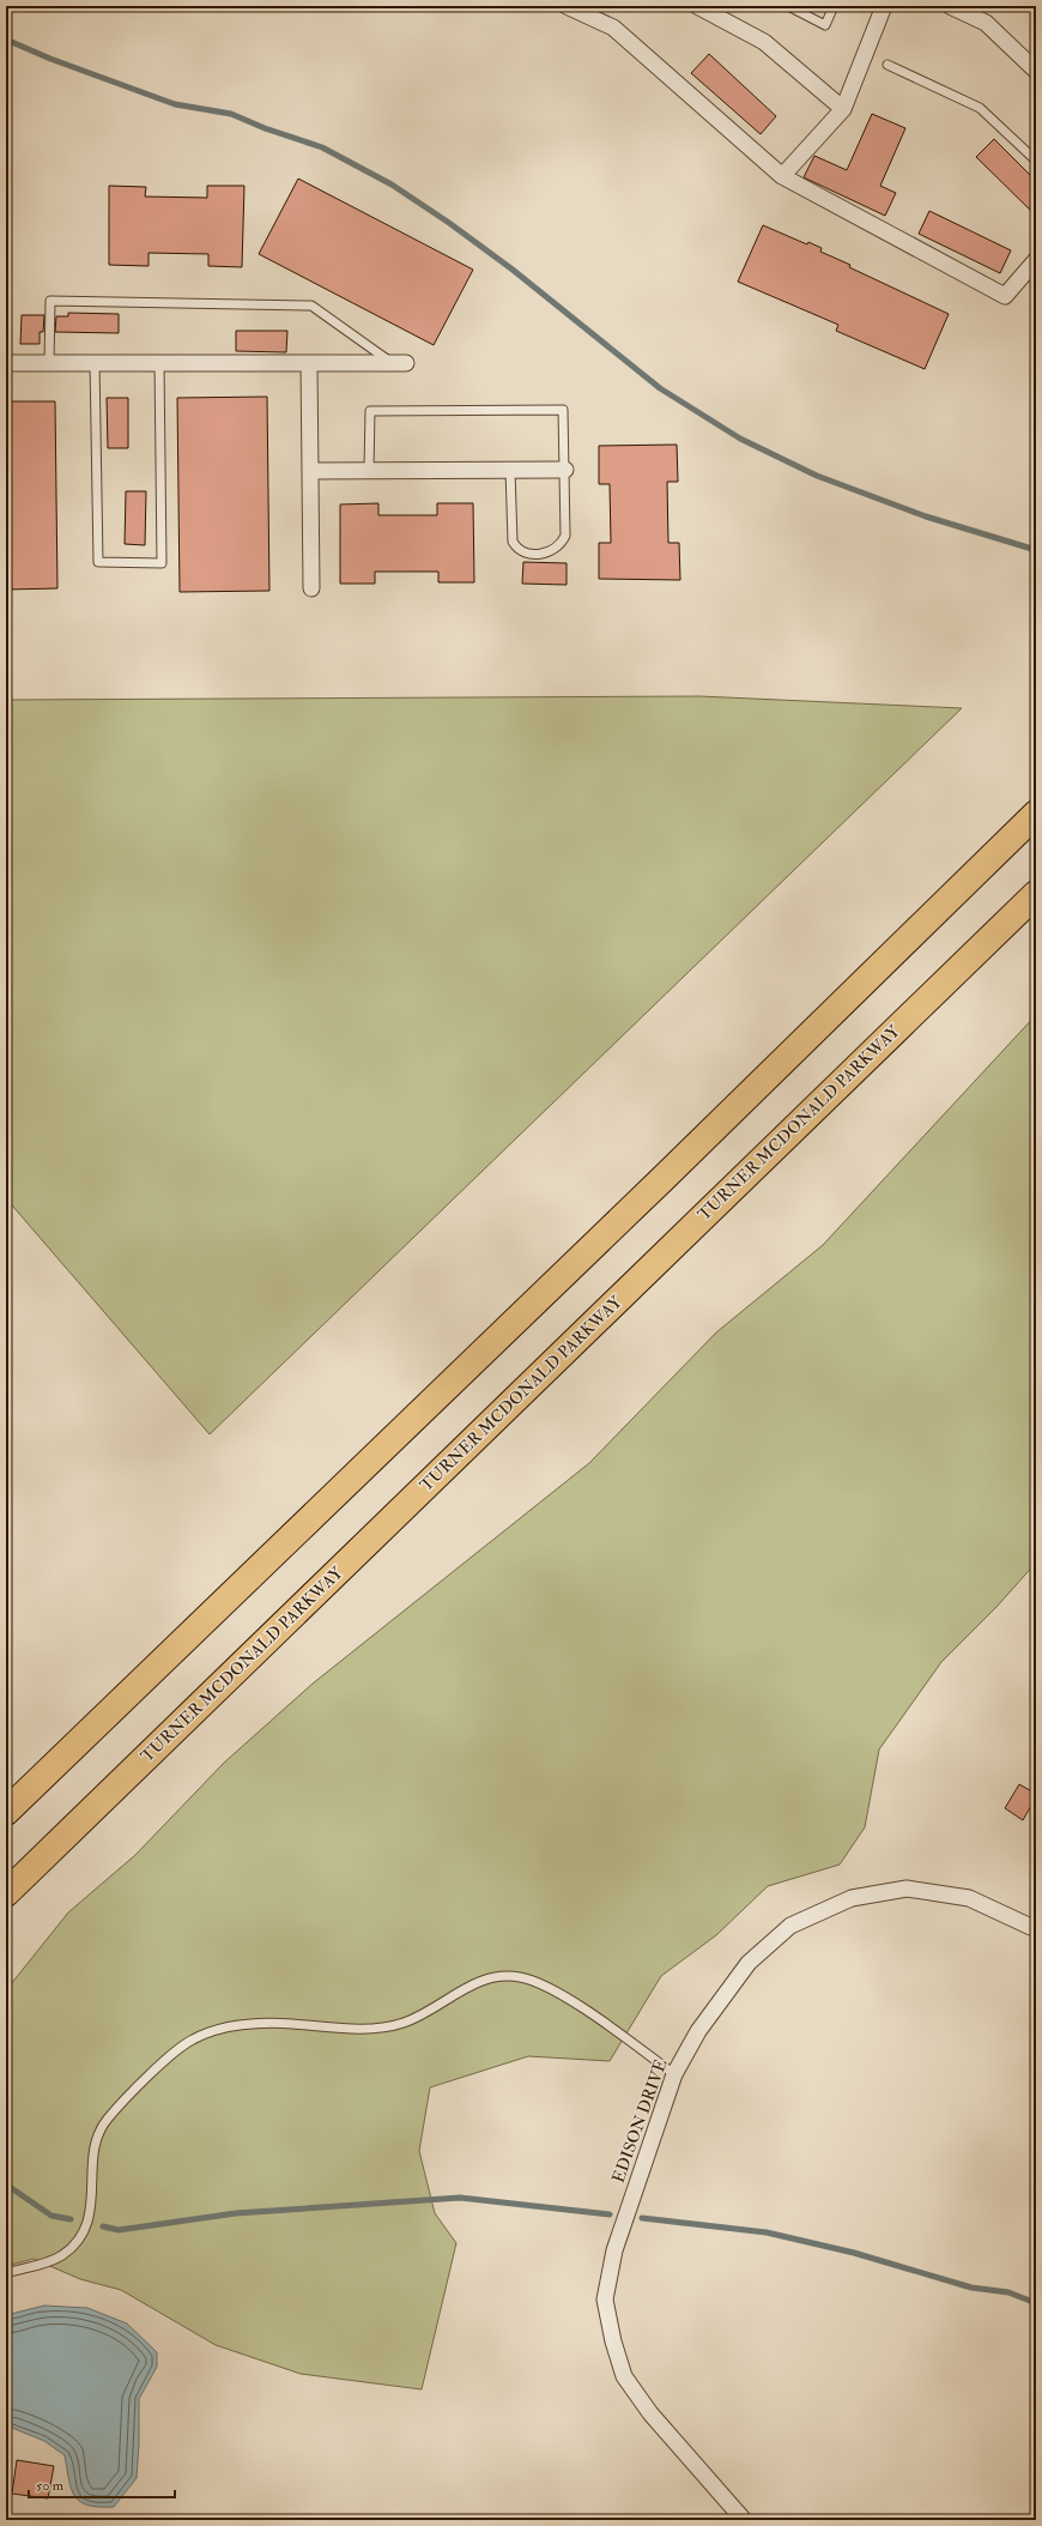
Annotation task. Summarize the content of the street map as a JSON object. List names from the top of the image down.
{
  "streets": {
    "highway": ["TURNER MCDONALD PARKWAY"],
    "street": ["EDISON DRIVE"]
  },
  "scale_bar": "50 m"
}
